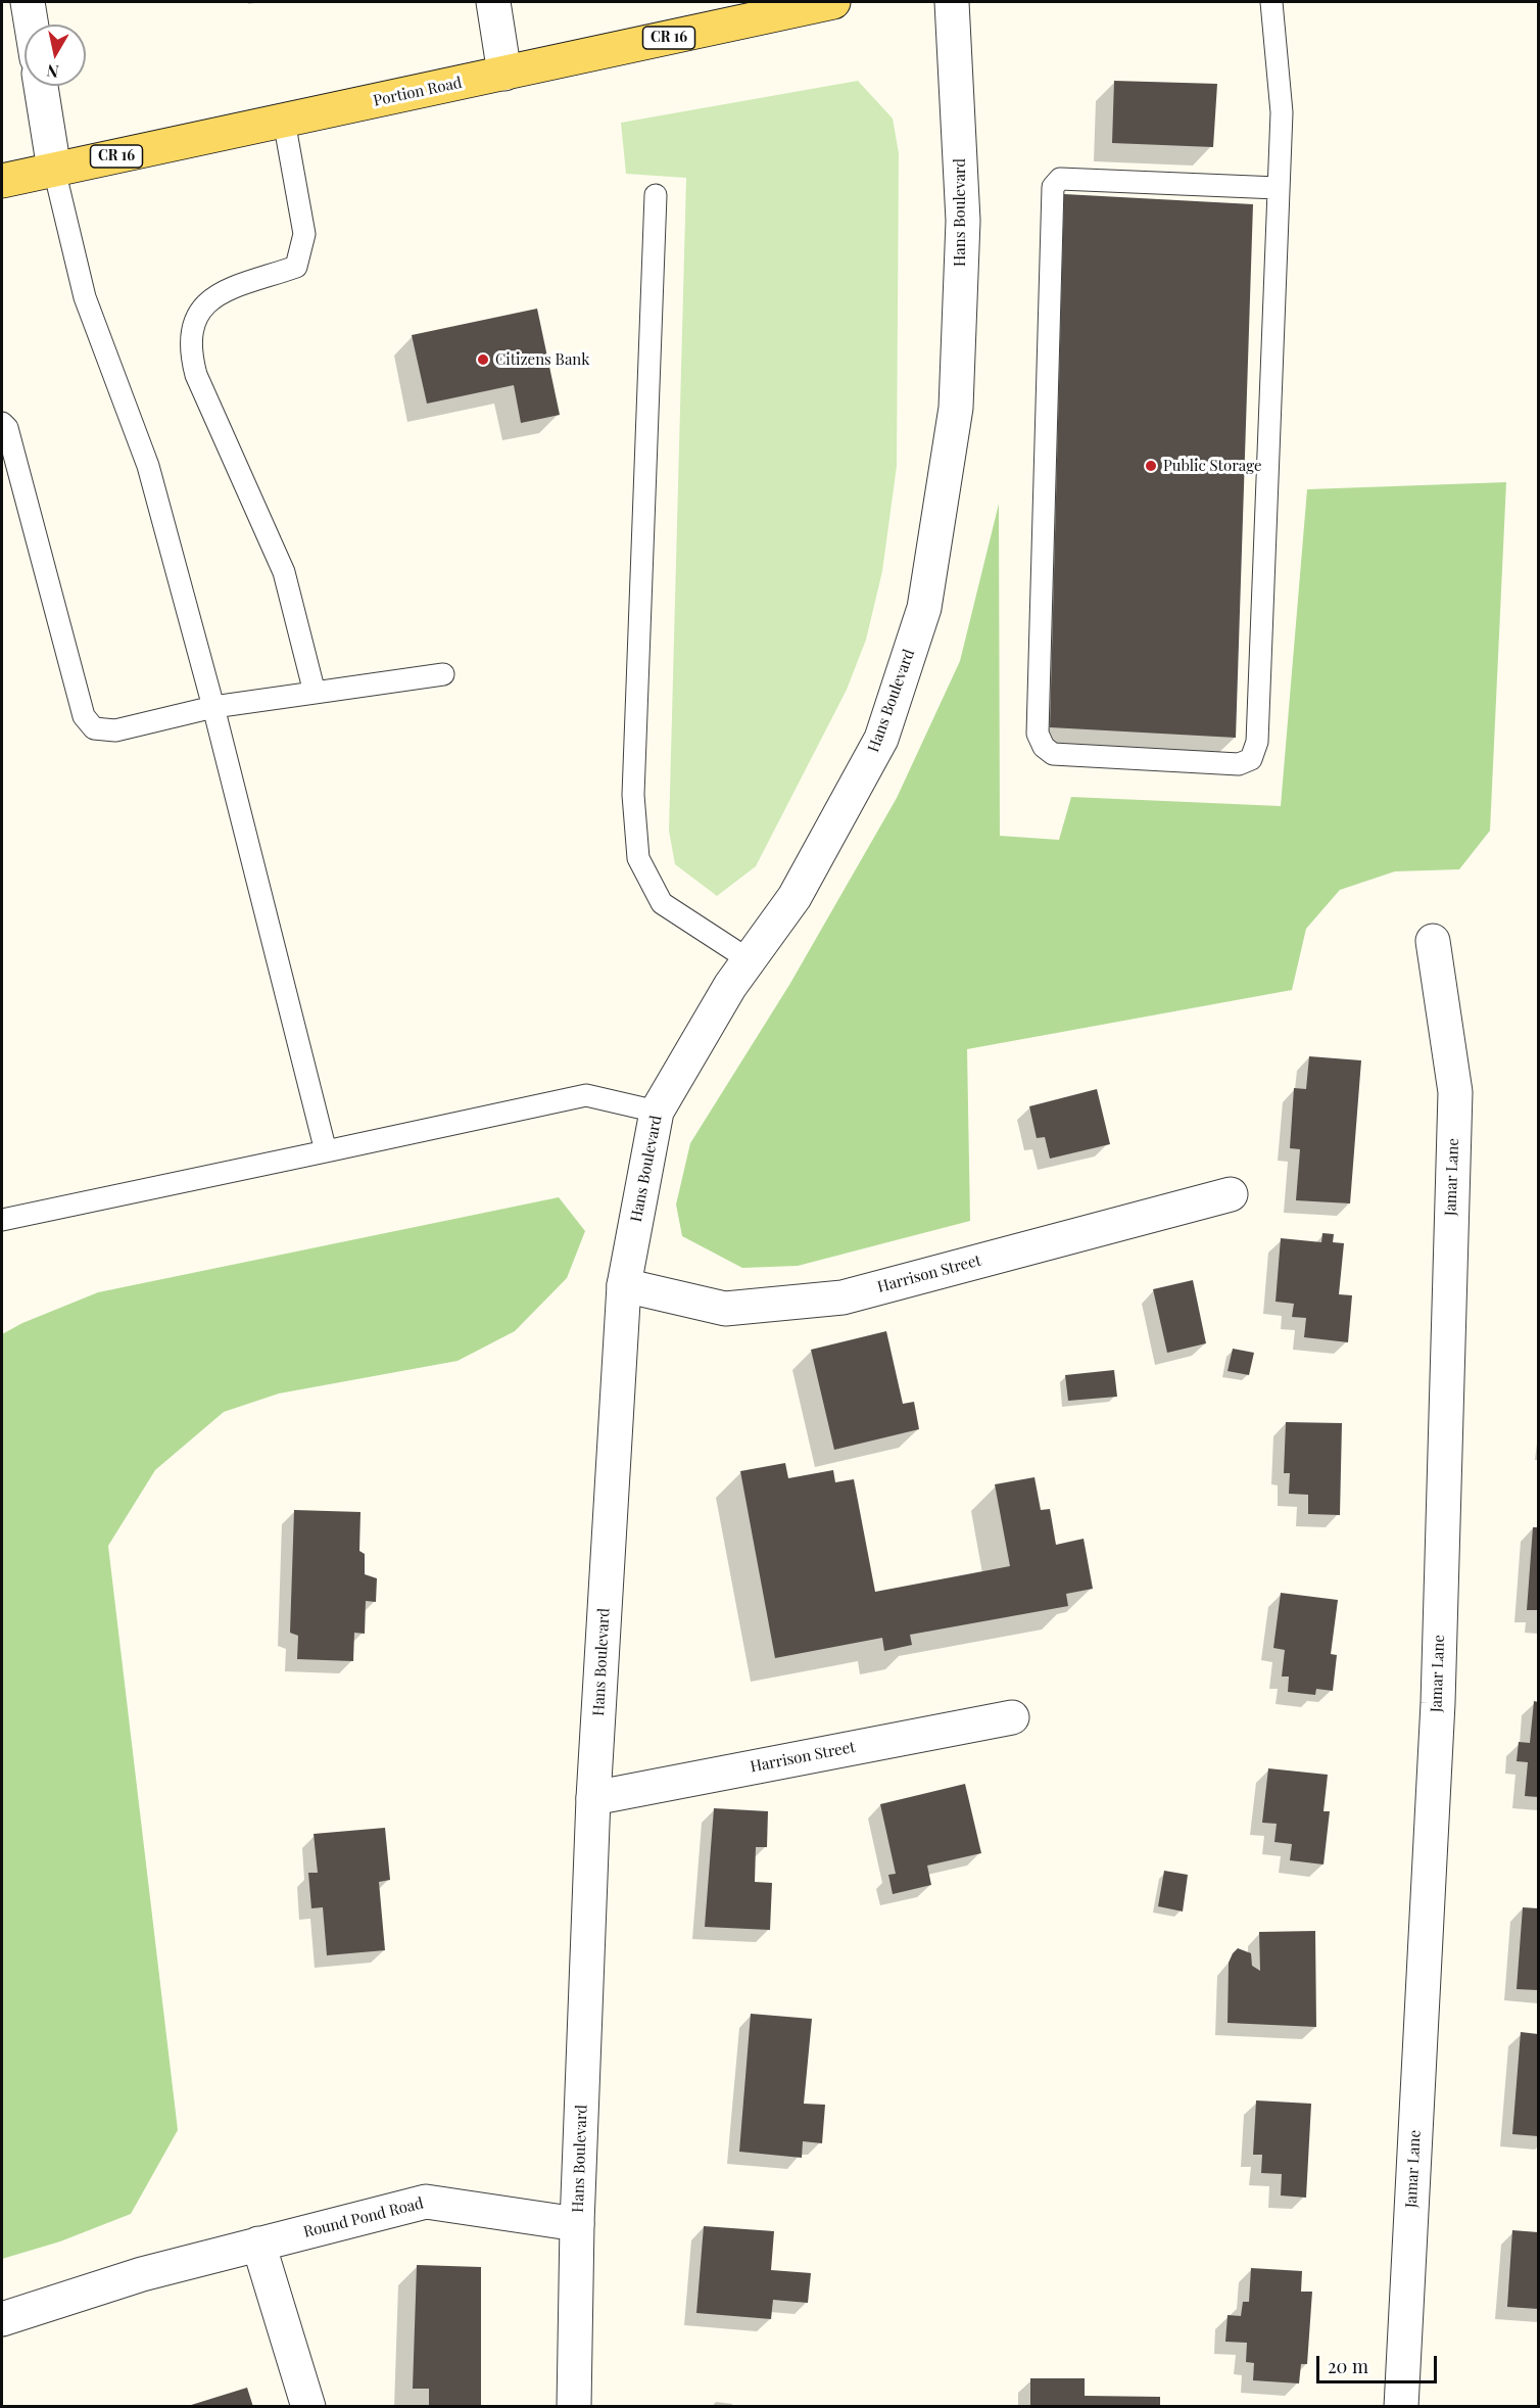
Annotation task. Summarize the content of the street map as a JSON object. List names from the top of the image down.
{
  "streets": {
    "main road": ["CR 16", "Portion Road"],
    "street": [
      "Hans Boulevard",
      "Jamar Lane",
      "Harrison Street",
      "Round Pond Road"
    ]
  },
  "crossings": [
    ["Hans Boulevard", "Harrison Street"],
    ["Hans Boulevard", "Round Pond Road"]
  ],
  "places": ["Citizens Bank", "Public Storage"],
  "scale_bar": "20 m",
  "north": "bottom"
}
